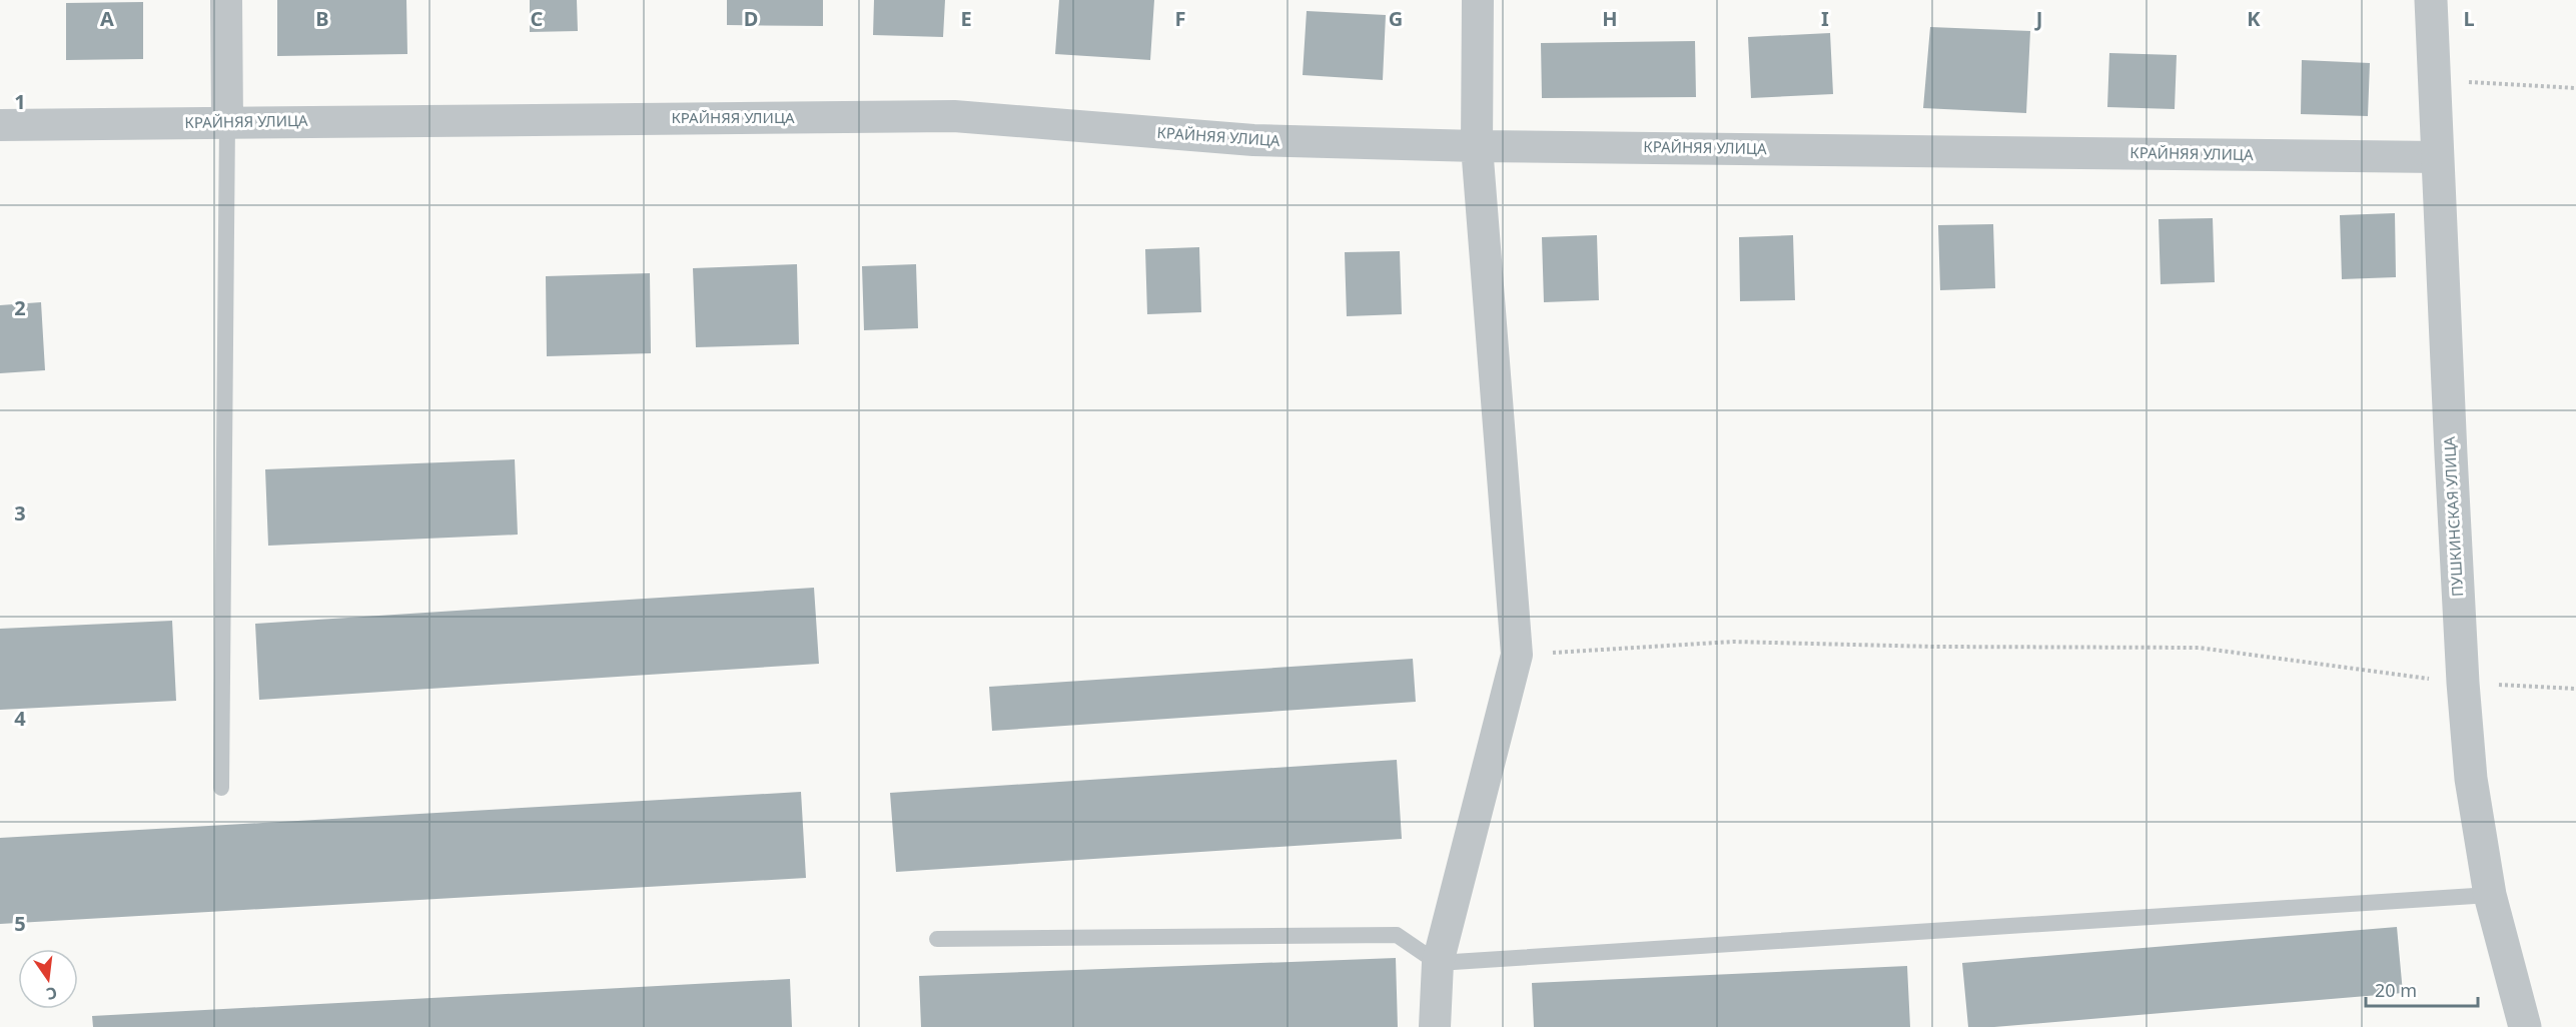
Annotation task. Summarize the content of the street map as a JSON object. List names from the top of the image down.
{
  "streets": {
    "street": ["КРАЙНЯЯ УЛИЦА", "ПУШКИНСКАЯ УЛИЦА"]
  },
  "crossings": [
    ["КРАЙНЯЯ УЛИЦА", "ПУШКИНСКАЯ УЛИЦА"]
  ],
  "scale_bar": "20 m",
  "north": "bottom",
  "grid": {
    "columns": [
      "A",
      "B",
      "C",
      "D",
      "E",
      "F",
      "G",
      "H",
      "I",
      "J",
      "K",
      "L"
    ],
    "rows": [
      "1",
      "2",
      "3",
      "4",
      "5"
    ]
  }
}
